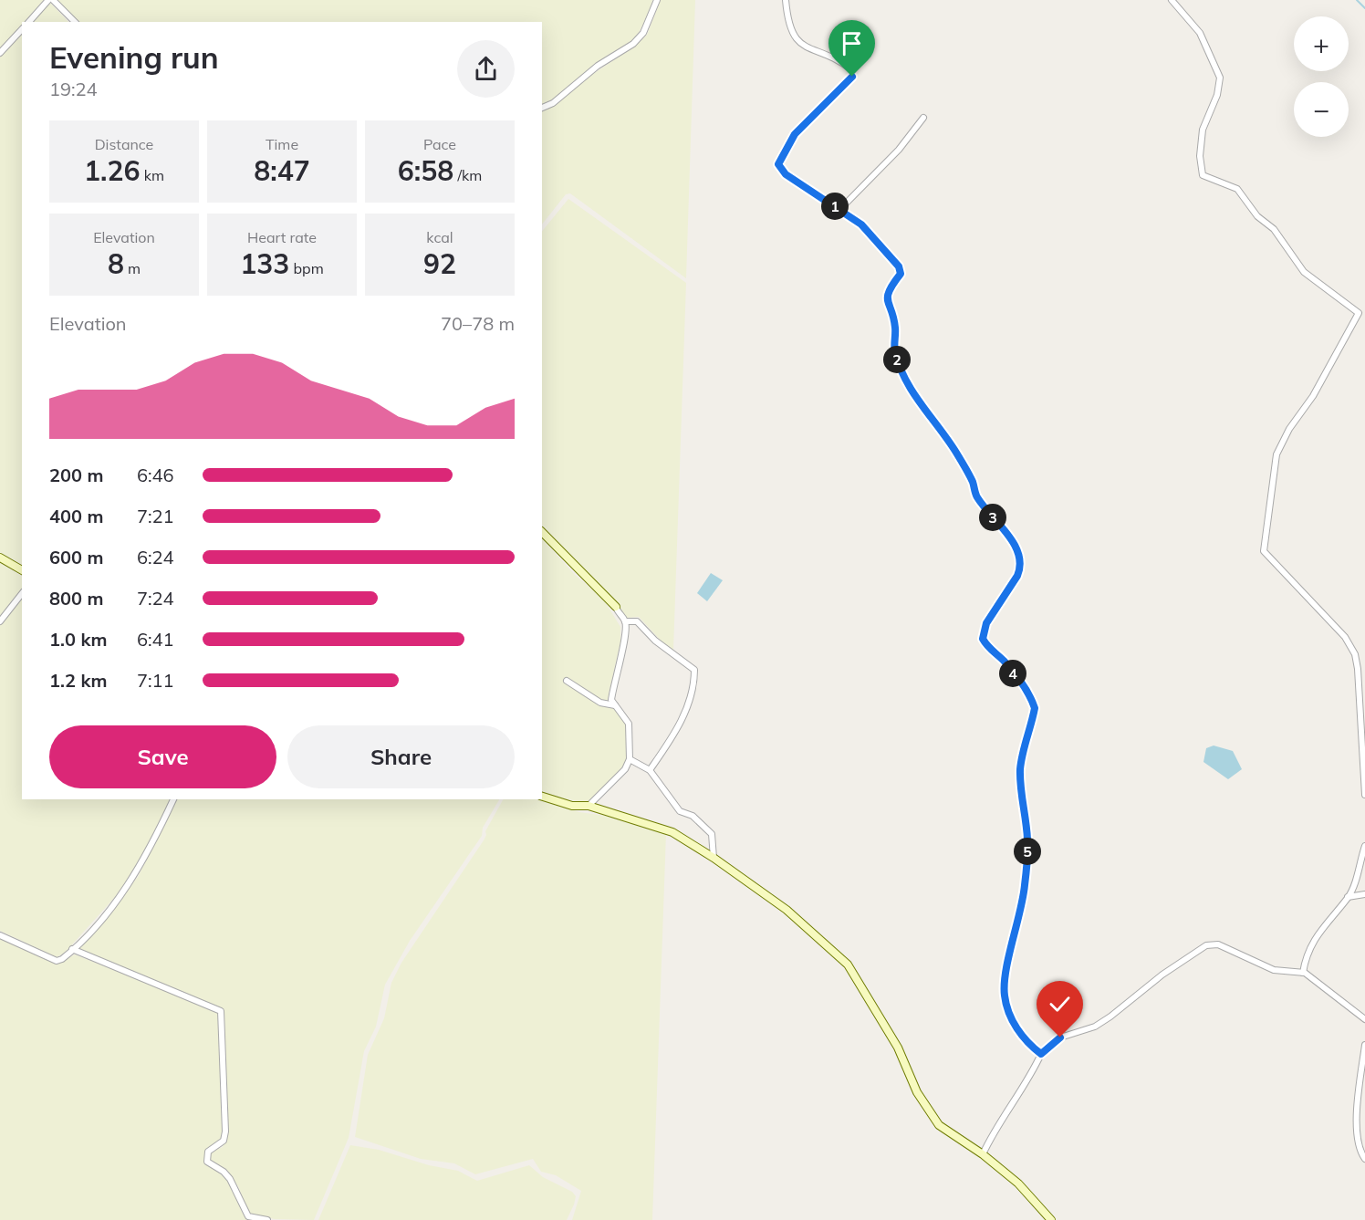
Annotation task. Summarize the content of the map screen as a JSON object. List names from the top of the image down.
{
  "page": {
    "map_buttons": ["+", "−"],
    "heading": ["Evening run", "19:24"],
    "stats": [
      ["Distance", "1.26 km"],
      ["Time", "8:47"],
      ["Pace", "6:58 /km"],
      ["Elevation", "8 m"],
      ["Heart rate", "133 bpm"],
      ["kcal", "92"]
    ],
    "pins": [
      "1",
      "2",
      "3",
      "4",
      "5"
    ],
    "chart": ["Elevation", "70–78 m"],
    "list": [
      {
        "name": "200 m",
        "note": "6:46"
      },
      {
        "name": "400 m",
        "note": "7:21"
      },
      {
        "name": "600 m",
        "note": "6:24"
      },
      {
        "name": "800 m",
        "note": "7:24"
      },
      {
        "name": "1.0 km",
        "note": "6:41"
      },
      {
        "name": "1.2 km",
        "note": "7:11"
      }
    ],
    "buttons": ["Save", "Share"]
  }
}
